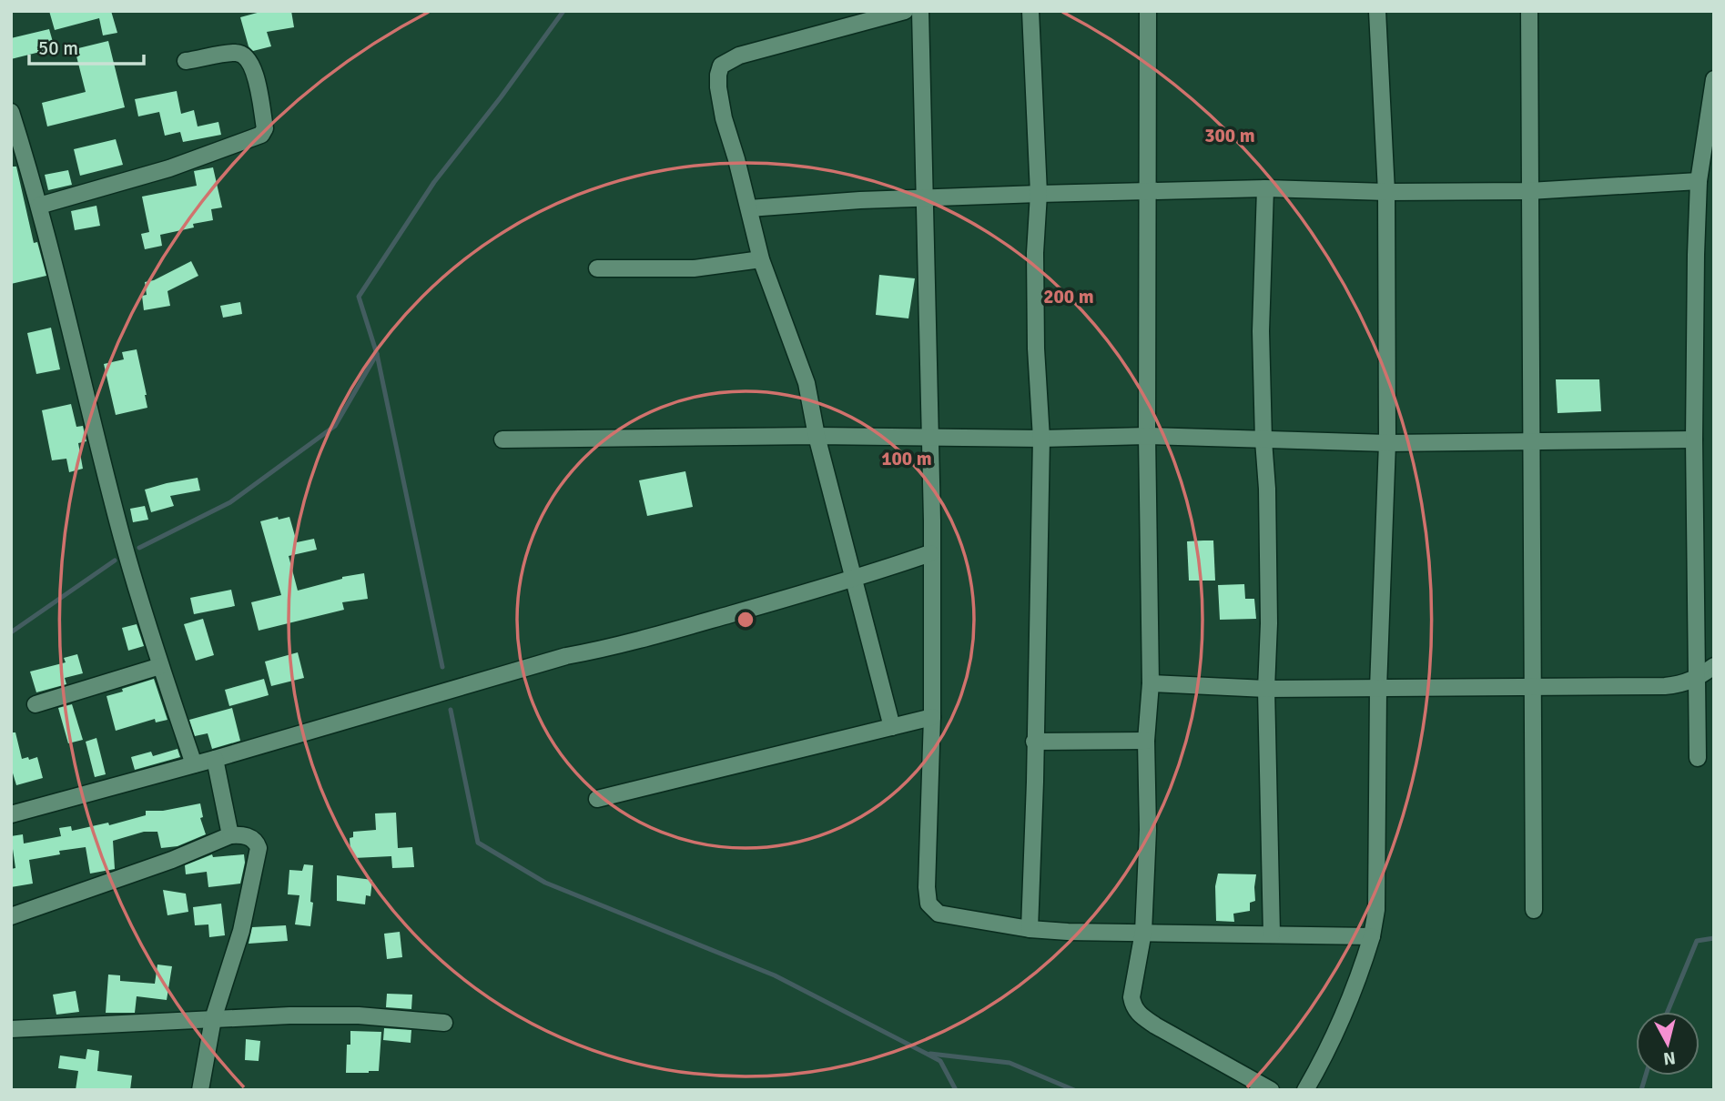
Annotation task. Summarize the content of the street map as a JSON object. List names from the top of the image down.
{
  "scale_bar": "50 m",
  "north": "bottom",
  "rings": ["300 m", "200 m", "100 m"]
}
